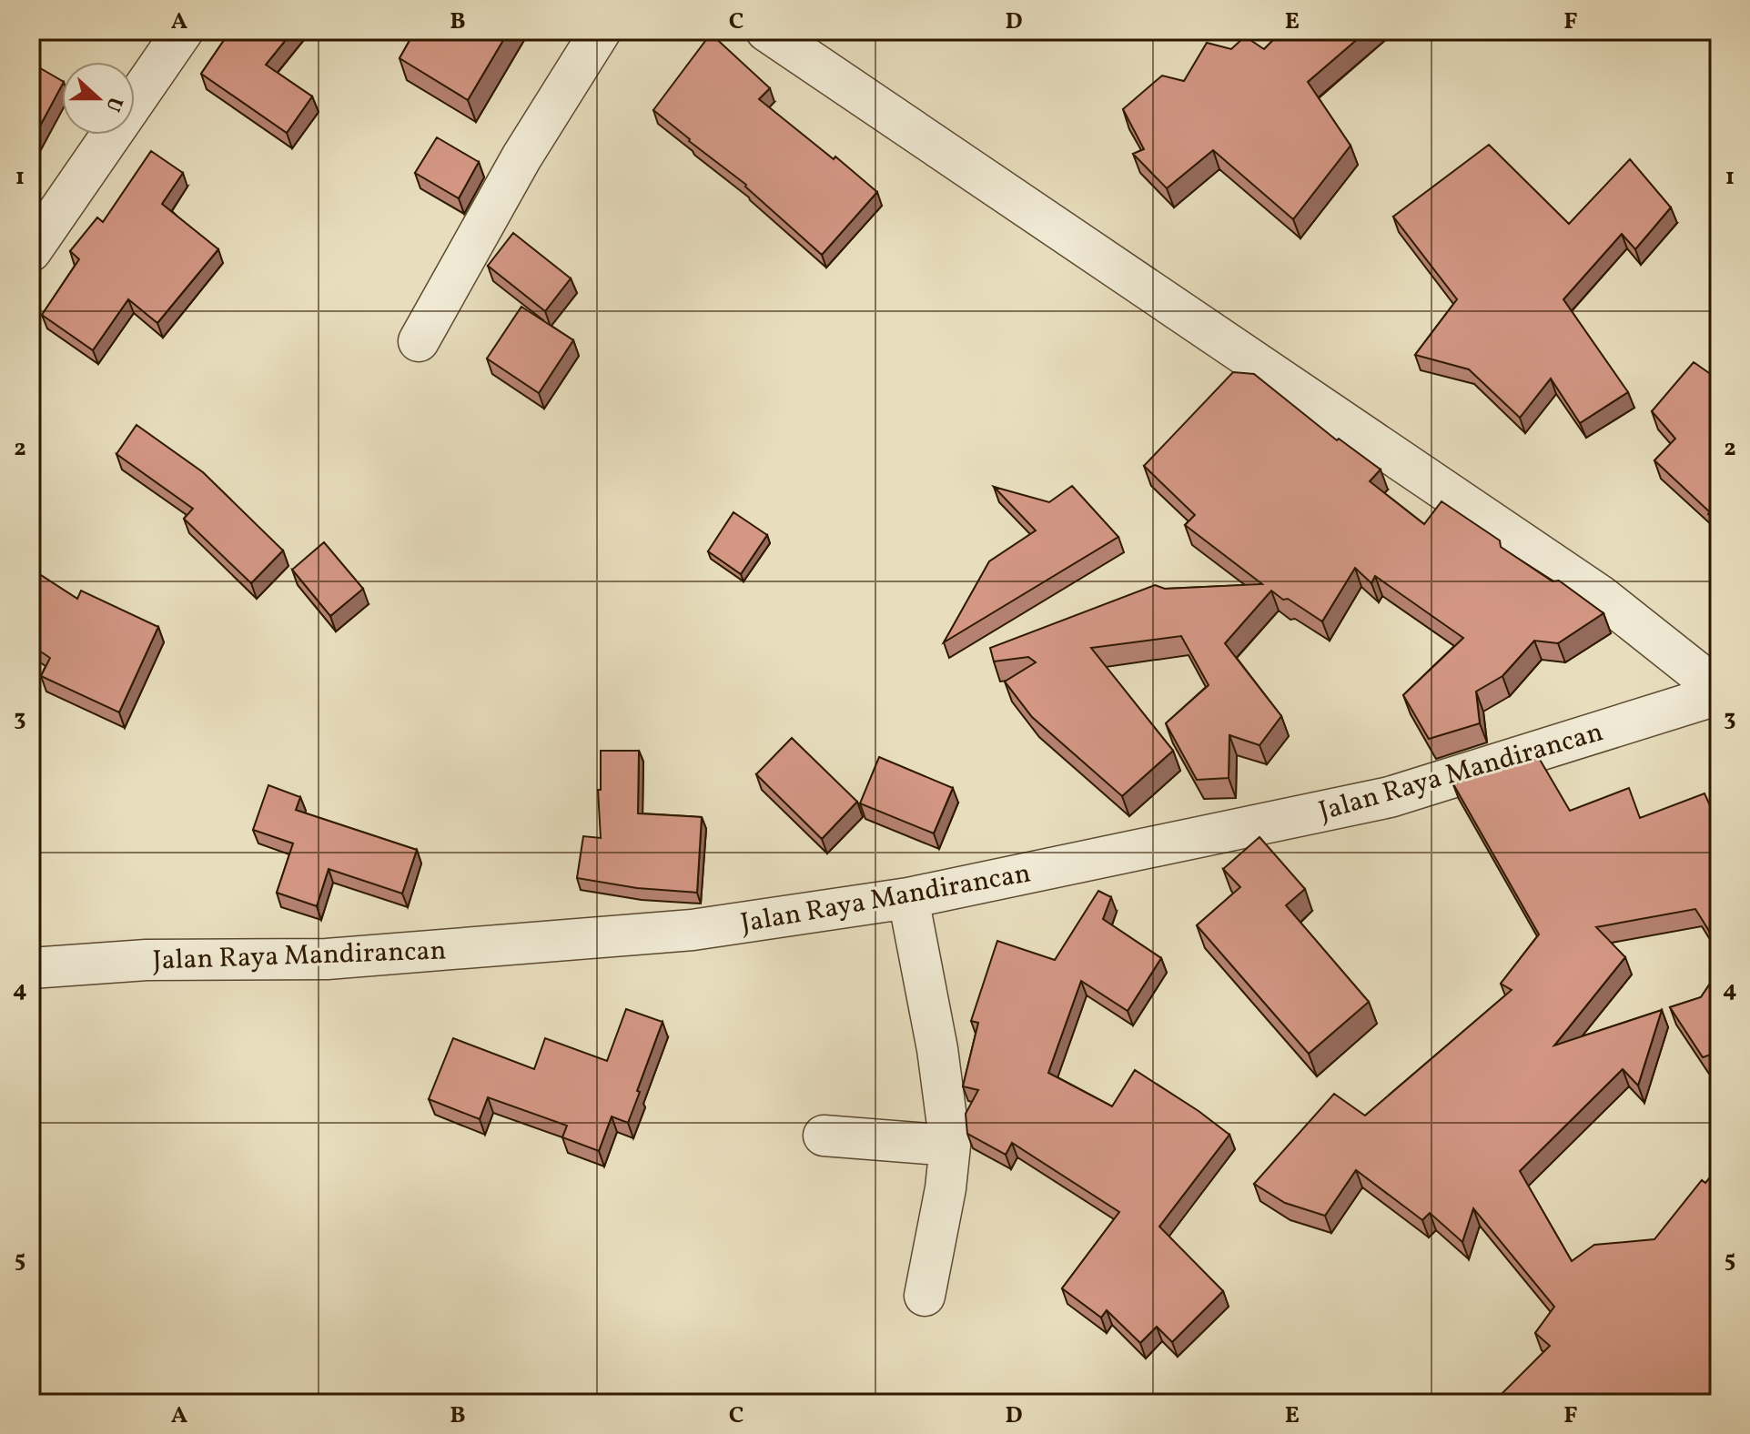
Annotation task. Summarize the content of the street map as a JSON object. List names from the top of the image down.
{
  "streets": {
    "street": ["Jalan Raya Mandirancan"]
  },
  "north": "right",
  "grid": {
    "columns": [
      "A",
      "B",
      "C",
      "D",
      "E",
      "F"
    ],
    "rows": [
      "1",
      "2",
      "3",
      "4",
      "5"
    ]
  }
}
